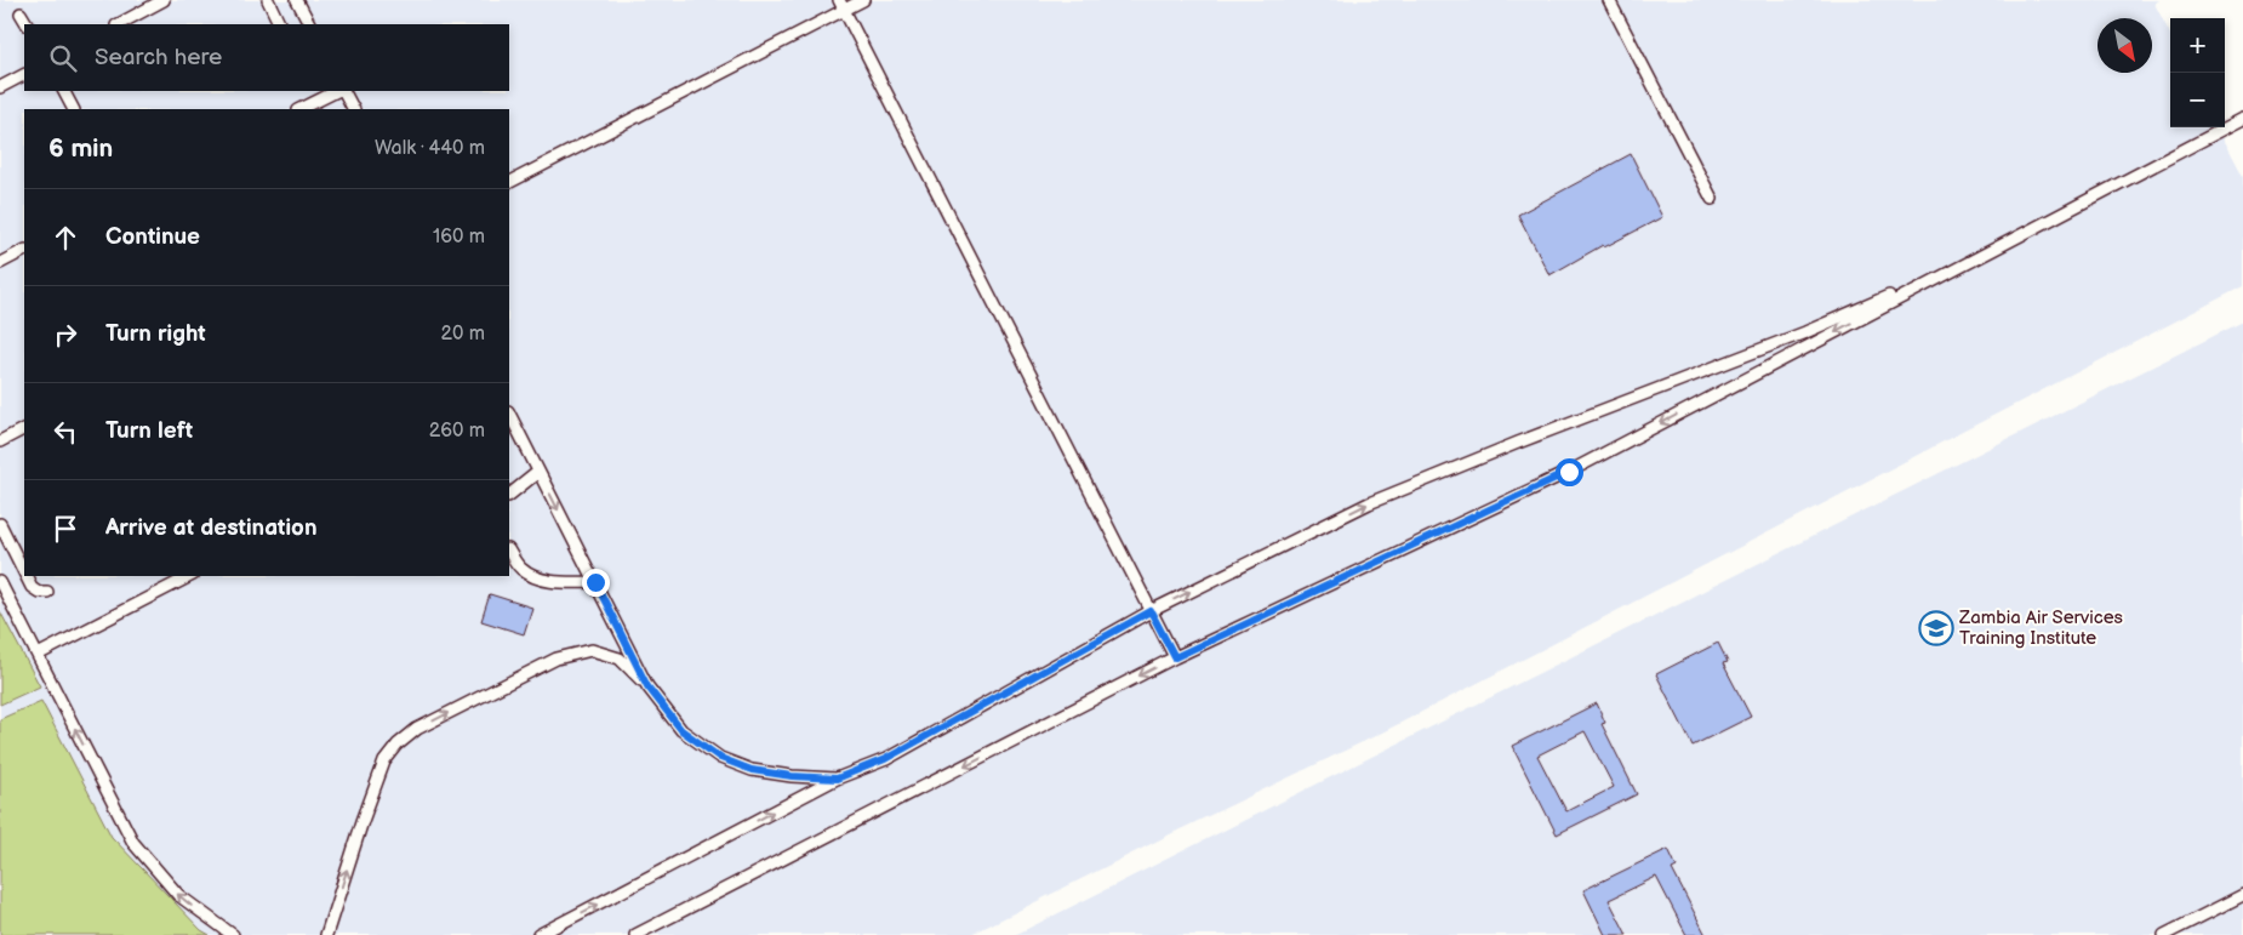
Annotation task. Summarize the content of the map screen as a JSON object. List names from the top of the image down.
{
  "places": {
    "school or university": ["Zambia Air Services Training Institute"]
  },
  "north": "bottom right",
  "page": {
    "map_buttons": ["+", "−"],
    "search": "Search here",
    "heading": ["6 min", "Walk · 440 m"],
    "list": [
      ["Continue", "160 m"],
      ["Turn right", "20 m"],
      ["Turn left", "260 m"],
      "Arrive at destination"
    ]
  }
}
